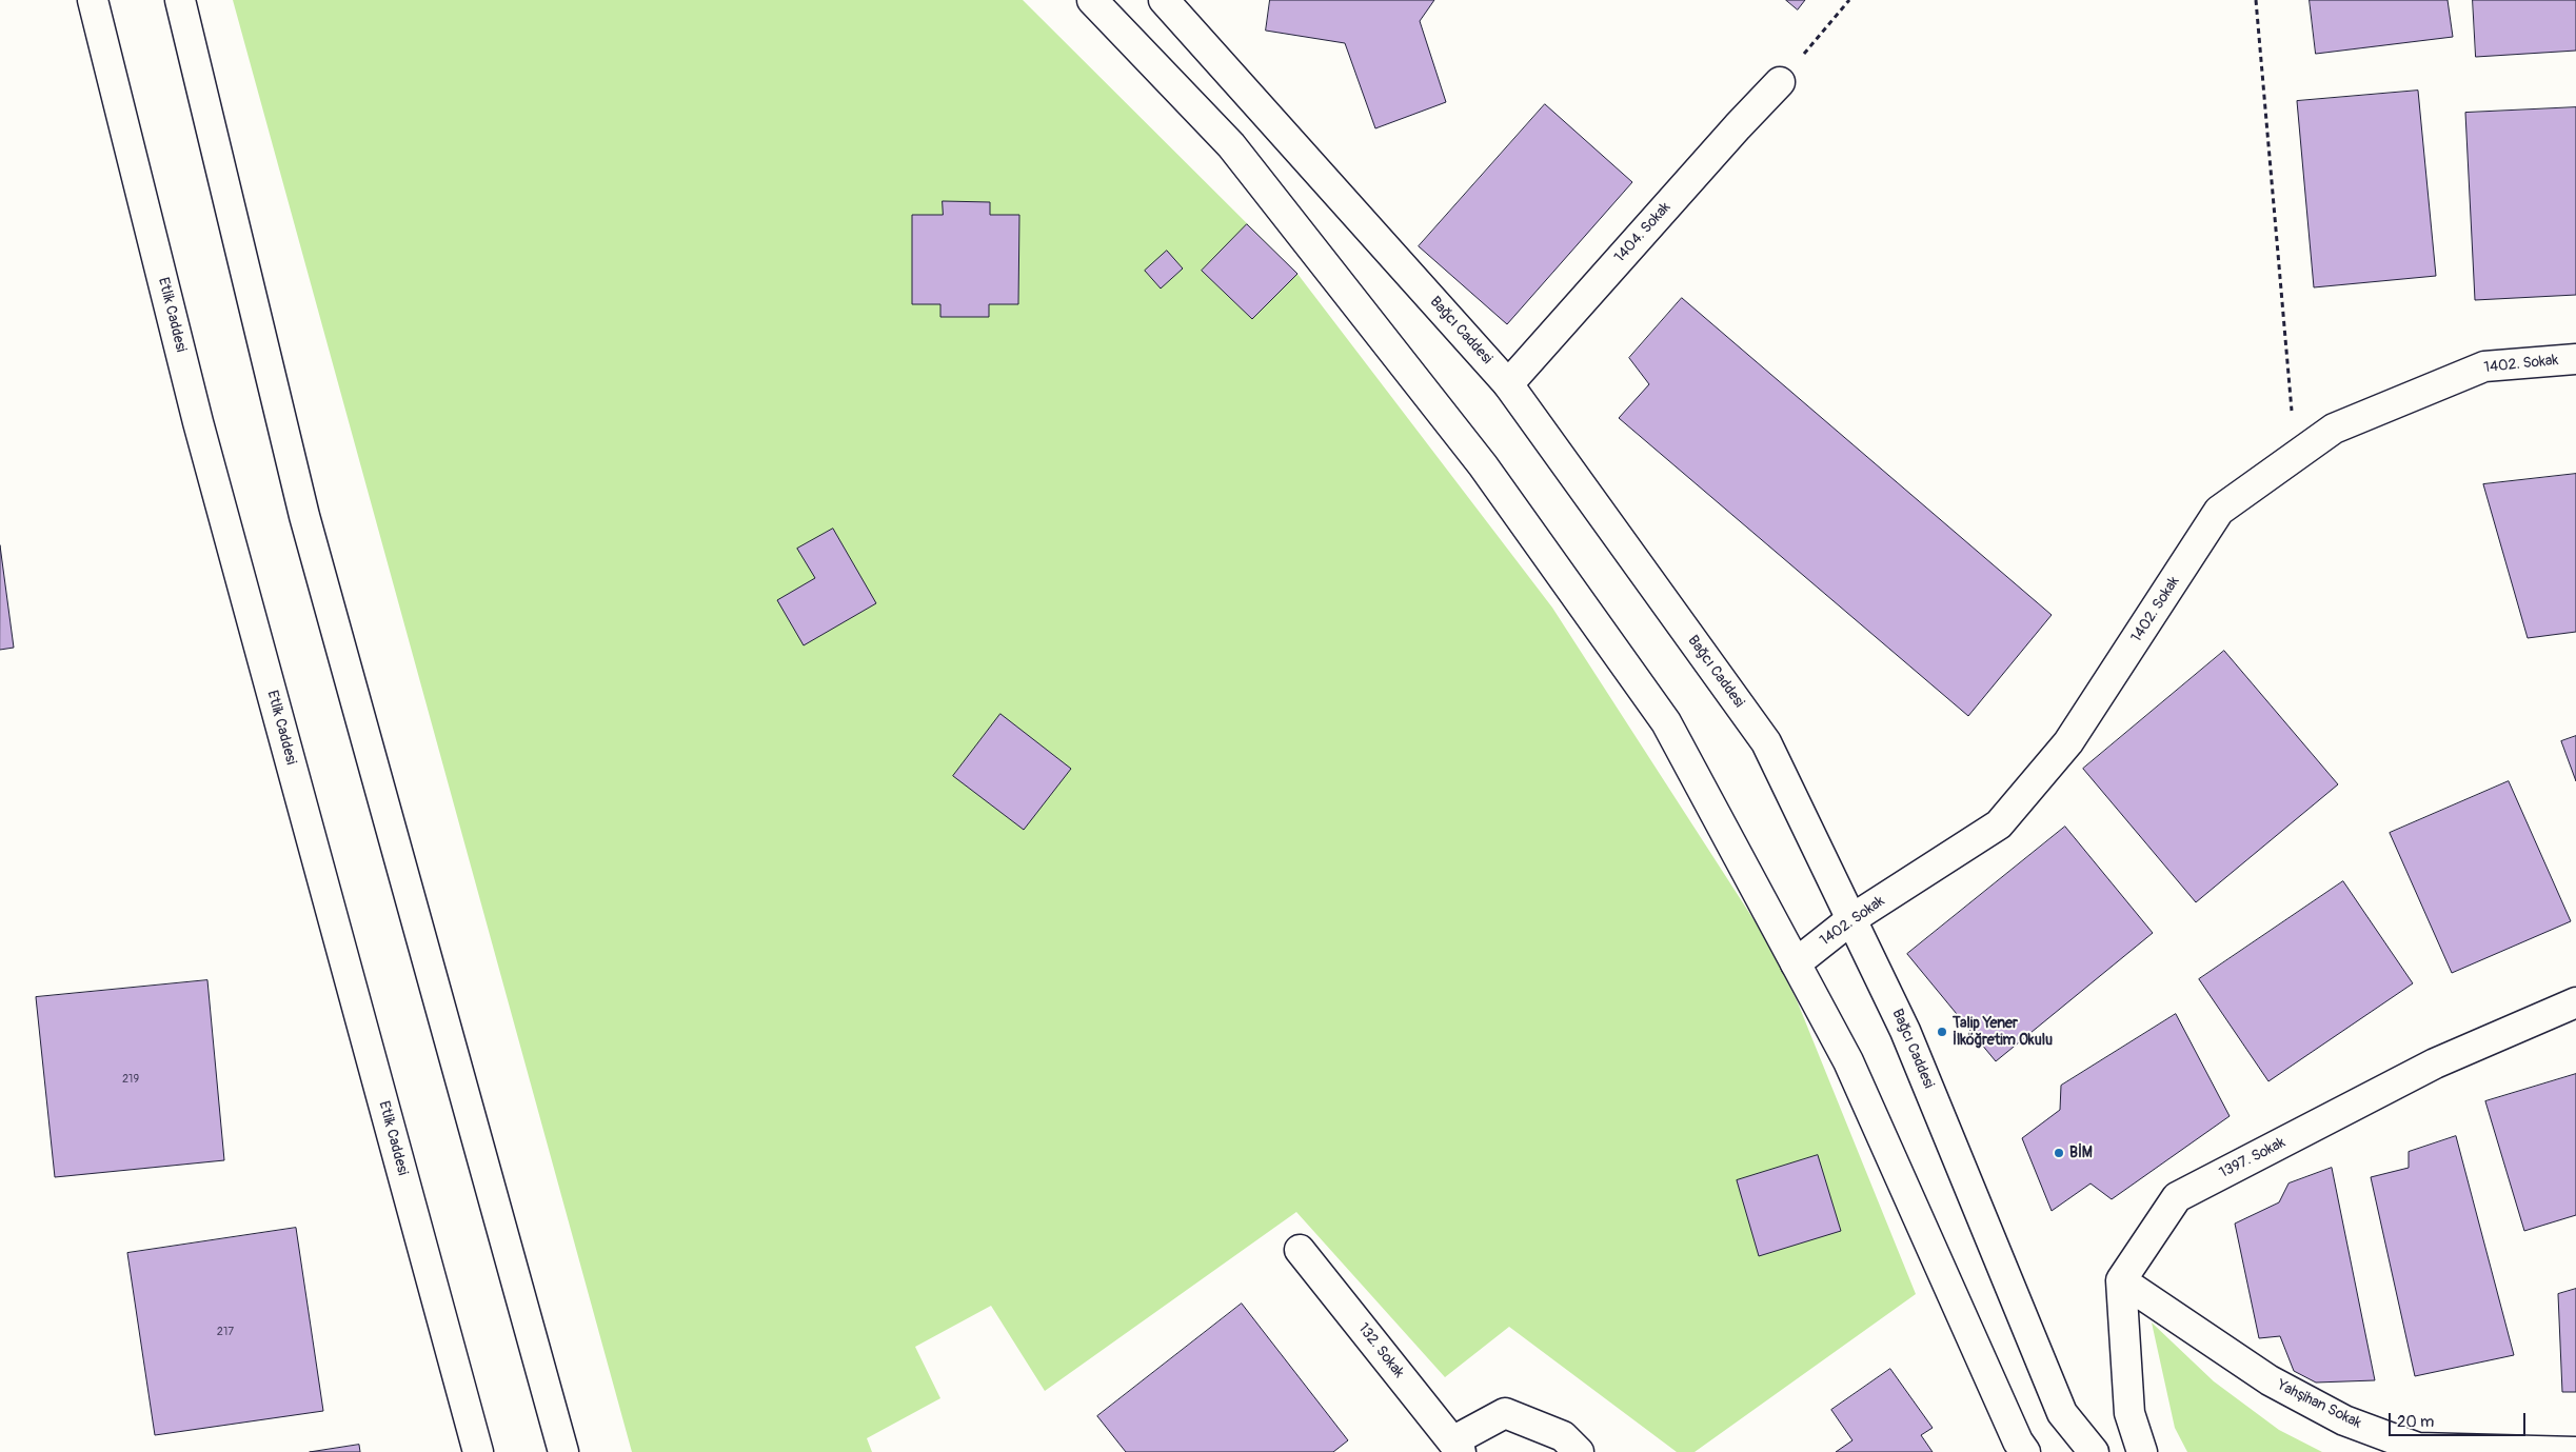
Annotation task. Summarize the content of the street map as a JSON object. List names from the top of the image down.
{
  "streets": {
    "main road": [
      "1404. Sokak",
      "Etlik Caddesi",
      "Bağcı Caddesi",
      "1402. Sokak",
      "1397. Sokak",
      "132. Sokak",
      "Yahşihan Sokak"
    ]
  },
  "crossings": [
    ["1404. Sokak", "Bağcı Caddesi"],
    ["Bağcı Caddesi", "1402. Sokak"],
    ["1397. Sokak", "Yahşihan Sokak"]
  ],
  "places": ["Talip Yener İlköğretim Okulu", "BİM"],
  "house_numbers": ["219", "217"],
  "scale_bar": "20 m"
}
